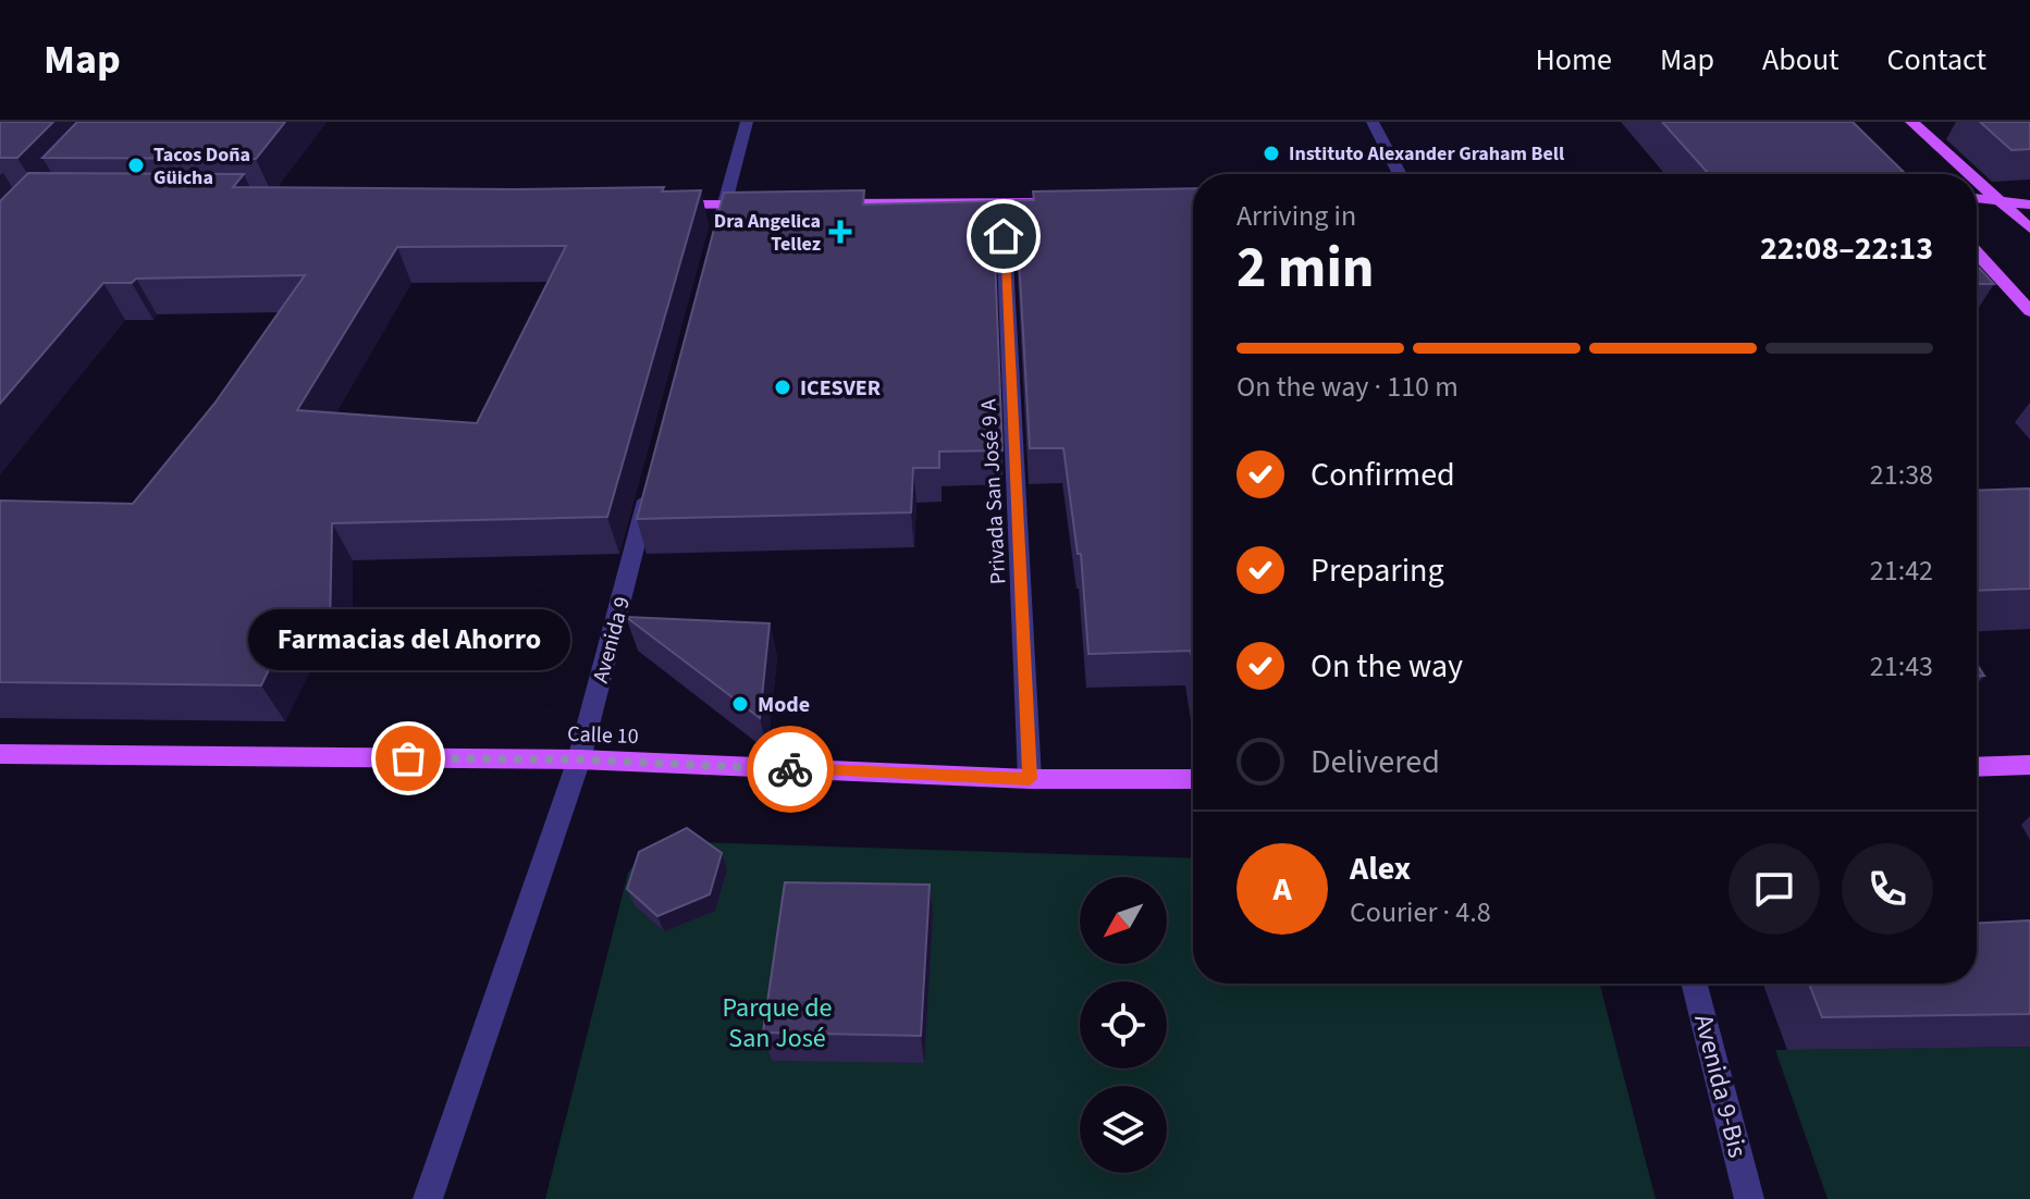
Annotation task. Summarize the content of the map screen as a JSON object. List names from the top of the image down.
{
  "streets": {
    "main road": ["Calle 10"],
    "street": ["Privada San José 9 A", "Avenida 9", "Avenida 9-Bis"]
  },
  "crossings": [
    ["Privada San José 9 A", "Calle 10"],
    ["Avenida 9", "Calle 10"]
  ],
  "parks": ["Parque de San José"],
  "places": {
    "other": [
      "Instituto Alexander Graham Bell",
      "Tacos Doña Güicha",
      "ICESVER",
      "Mode",
      "Farmacias del Ahorro"
    ],
    "health": ["Dra Angelica Tellez"]
  },
  "north": "bottom left",
  "page": {
    "header": "Map",
    "nav": [
      "Home",
      "Map",
      "About",
      "Contact"
    ],
    "heading": ["2 min", "Arriving in", "22:08–22:13"],
    "panel": ["Alex", "Courier · 4.8"],
    "bar": "On the way · 110 m",
    "list": [
      ["Confirmed", "21:38"],
      ["Preparing", "21:42"],
      ["On the way", "21:43"],
      "Delivered"
    ],
    "bubble": "Farmacias del Ahorro",
    "round": "A"
  }
}
